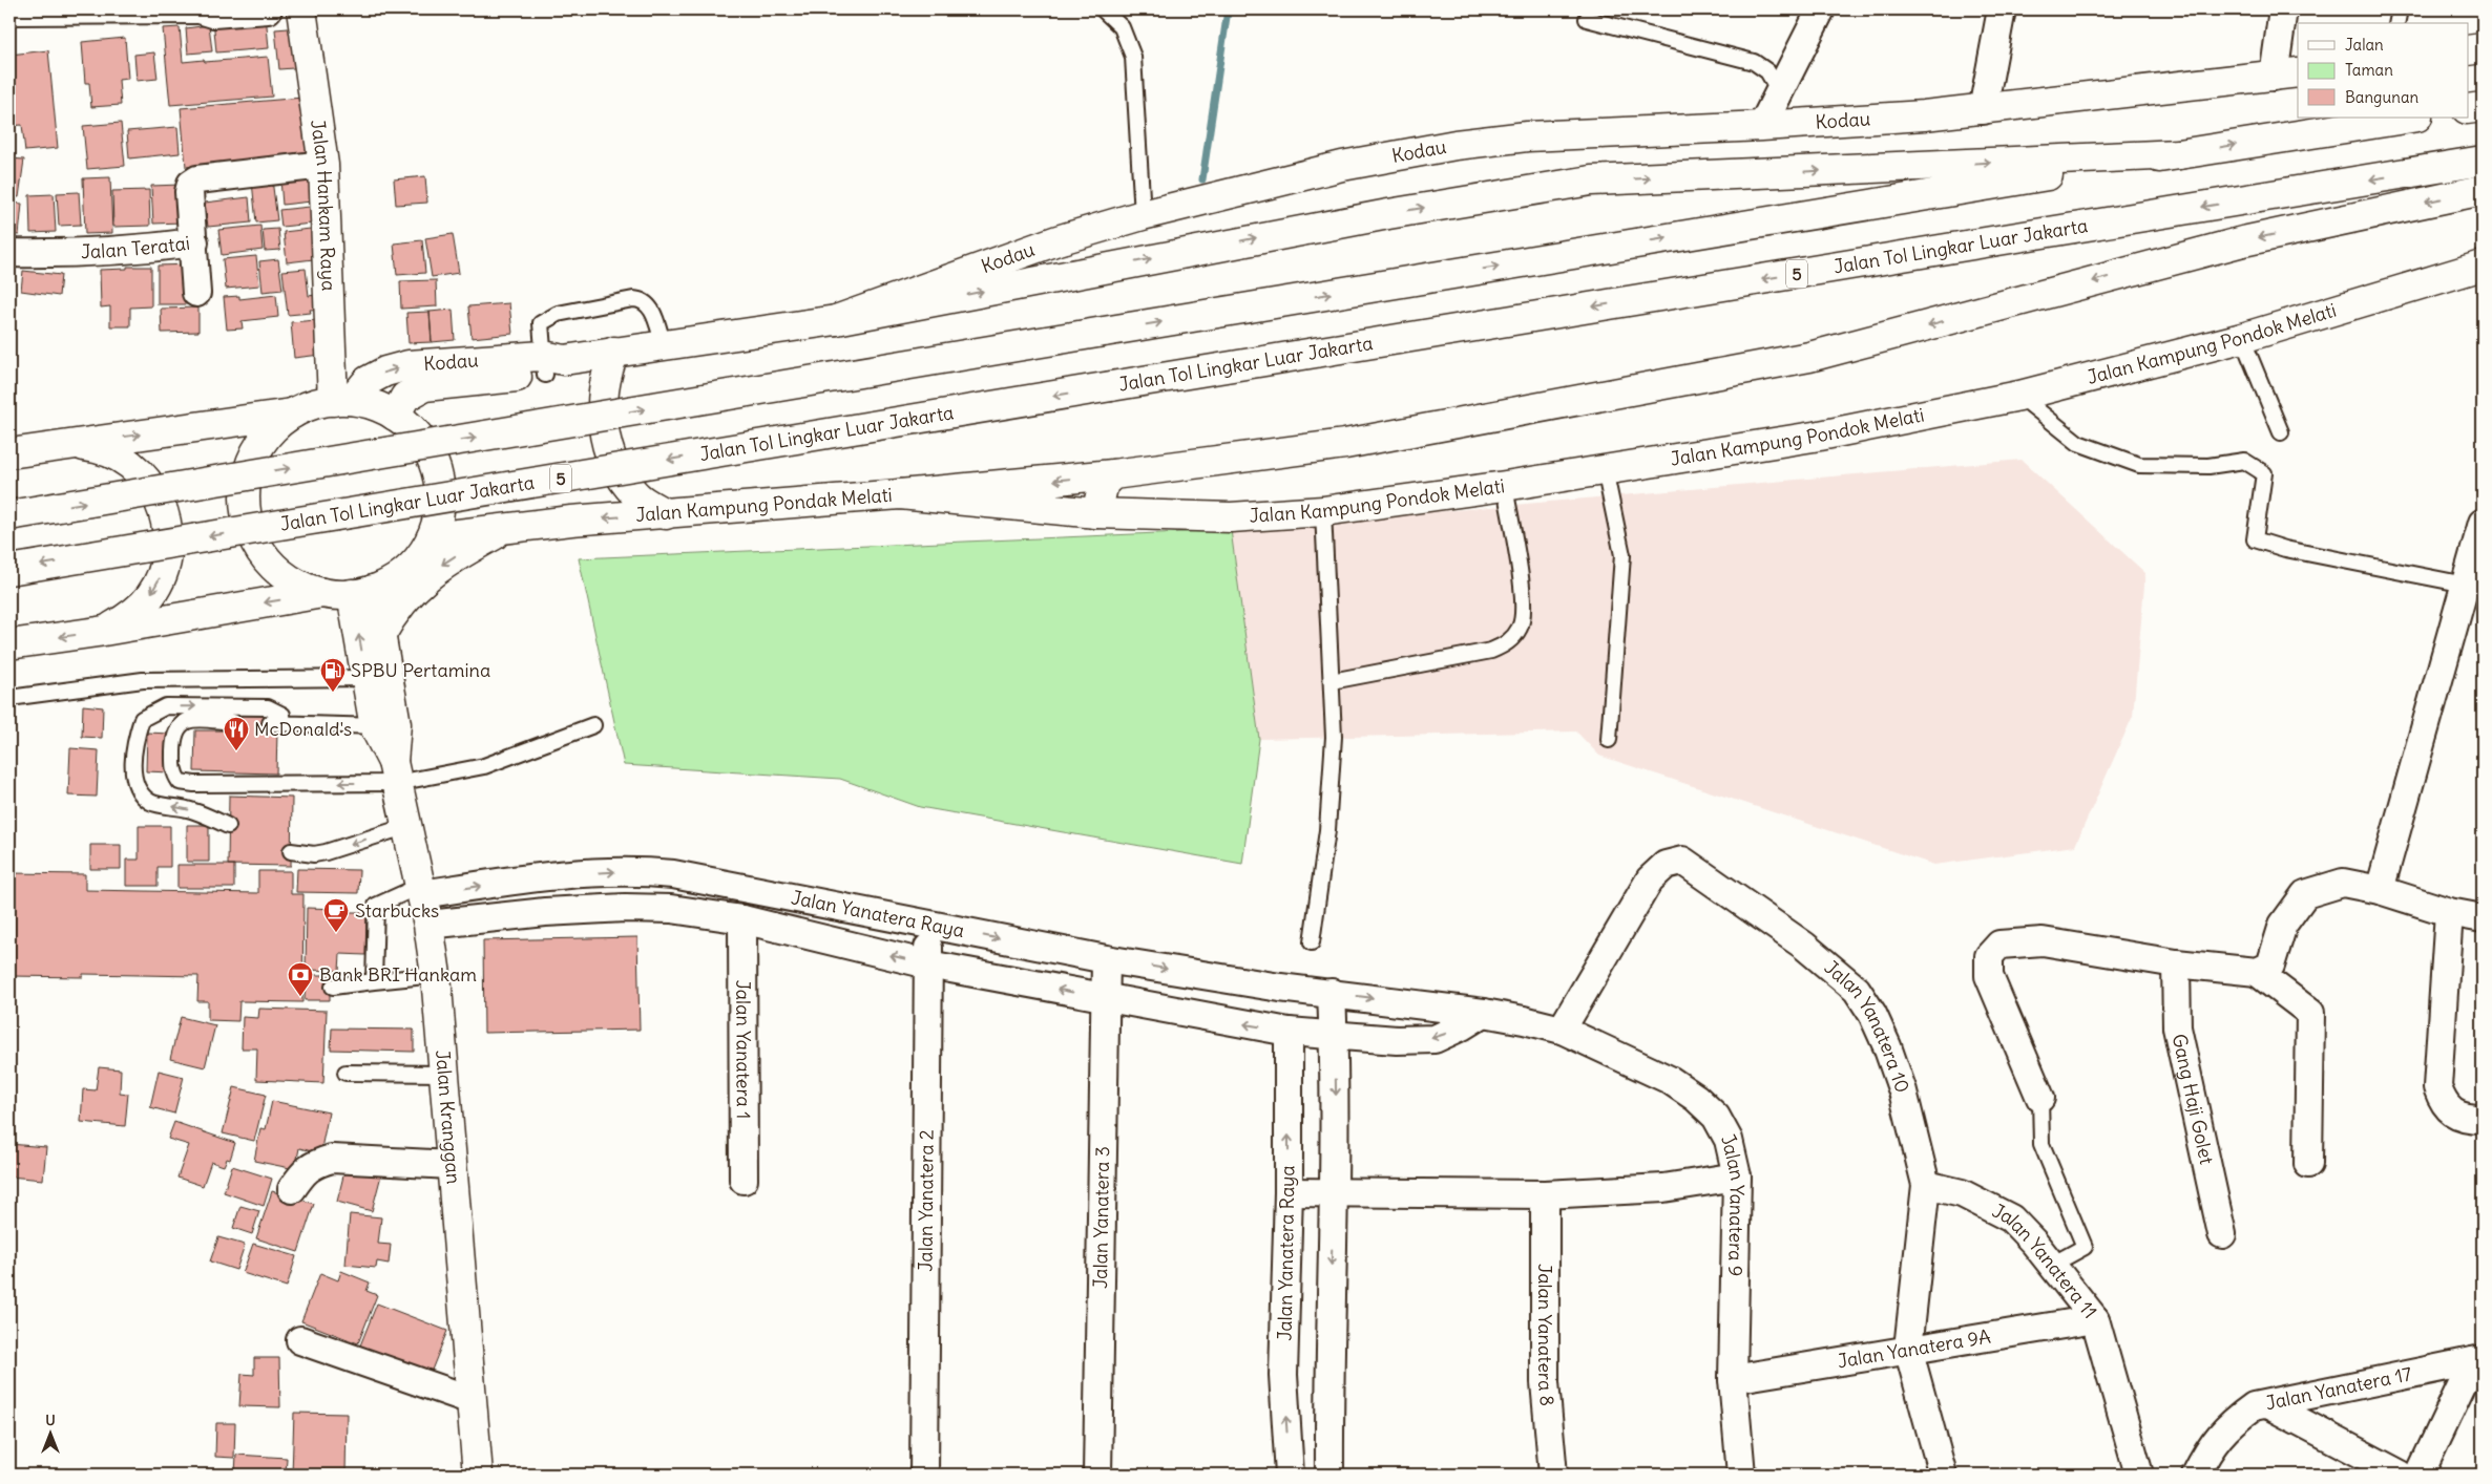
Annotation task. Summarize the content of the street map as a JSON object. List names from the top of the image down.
{
  "streets": {
    "main road": [
      "Kodau",
      "Jalan Hankam Raya",
      "Jalan Tol Lingkar Luar Jakarta",
      "5",
      "Jalan Kampung Pondok Melati",
      "Jalan Kampung Pondak Melati",
      "Jalan Kranggan"
    ],
    "street": [
      "Jalan Teratai",
      "Jalan Yanatera Raya",
      "Jalan Yanatera 10",
      "Jalan Yanatera 1",
      "Gang Haji Golet",
      "Jalan Yanatera 2",
      "Jalan Yanatera 9",
      "Jalan Yanatera 3",
      "Jalan Yanatera 11",
      "Jalan Yanatera 8",
      "Jalan Yanatera 9A",
      "Jalan Yanatera 17"
    ]
  },
  "crossings": [
    ["Kodau", "Jalan Hankam Raya"],
    ["Jalan Hankam Raya", "Jalan Teratai"],
    ["Jalan Kampung Pondok Melati", "Jalan Kampung Pondak Melati"],
    ["Jalan Yanatera Raya", "Jalan Yanatera 10"],
    ["Jalan Yanatera Raya", "Jalan Yanatera 1"],
    ["Jalan Yanatera Raya", "Jalan Kranggan"],
    ["Jalan Yanatera Raya", "Jalan Yanatera 2"],
    ["Jalan Yanatera Raya", "Jalan Yanatera 9"],
    ["Jalan Yanatera Raya", "Jalan Yanatera 3"],
    ["Jalan Yanatera 10", "Jalan Yanatera 9"],
    ["Jalan Yanatera 10", "Jalan Yanatera 11"],
    ["Jalan Yanatera 10", "Jalan Yanatera 9A"],
    ["Jalan Yanatera 9", "Jalan Yanatera 9A"],
    ["Jalan Yanatera 11", "Jalan Yanatera 9A"]
  ],
  "places": {
    "fuel station": ["SPBU Pertamina"],
    "restaurant": ["McDonald's"],
    "cafe": ["Starbucks"],
    "bank": ["Bank BRI Hankam"]
  },
  "legend": ["Jalan", "Taman", "Bangunan"],
  "north": "top"
}
